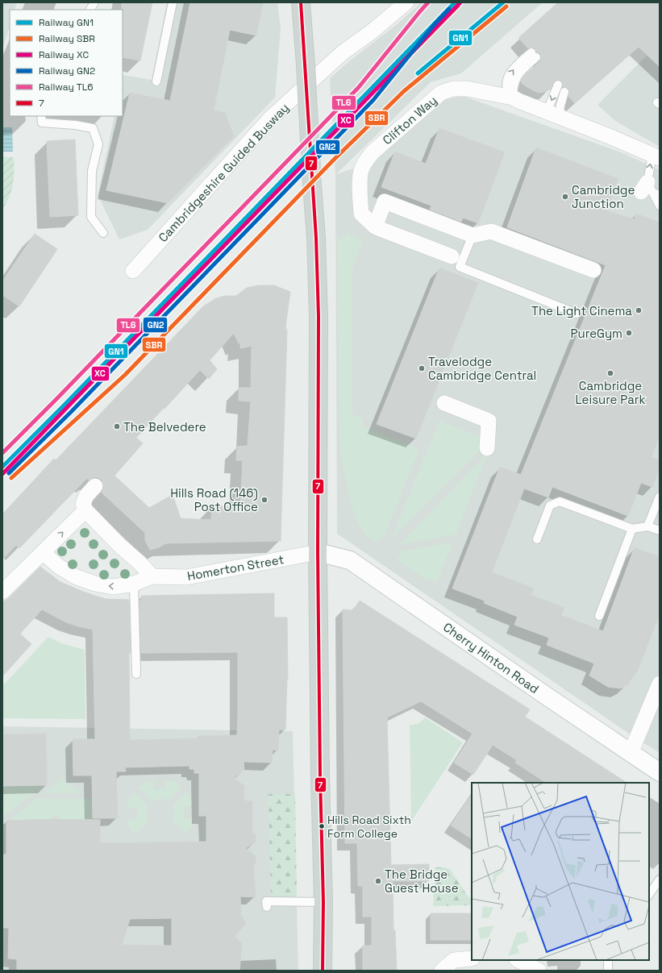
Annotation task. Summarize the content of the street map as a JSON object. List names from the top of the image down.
{
  "streets": {
    "street": [
      "Clifton Way",
      "Cambridgeshire Guided Busway",
      "Homerton Street",
      "Cherry Hinton Road"
    ]
  },
  "crossings": [
    ["Homerton Street", "Cherry Hinton Road"]
  ],
  "places": [
    "Cambridge Junction",
    "The Light Cinema",
    "PureGym",
    "Travelodge Cambridge Central",
    "Cambridge Leisure Park",
    "The Belvedere",
    "Hills Road (146) Post Office",
    "Hills Road Sixth Form College",
    "The Bridge Guest House"
  ],
  "lines": [
    "rail line GN1",
    "rail line XC",
    "rail line TL6",
    "transit line 7",
    "rail line SBR",
    "rail line GN2"
  ],
  "legend": [
    "Railway GN1",
    "Railway SBR",
    "Railway XC",
    "Railway GN2",
    "Railway TL6",
    "7"
  ]
}
